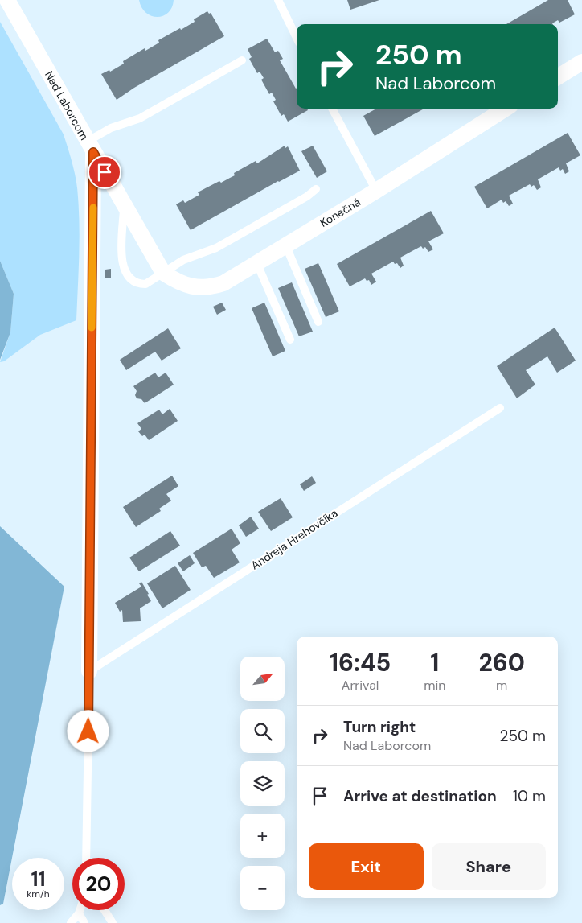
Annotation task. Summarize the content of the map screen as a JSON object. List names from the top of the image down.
{
  "streets": {
    "street": ["Nad Laborcom", "Konečná"],
    "lane": ["Andreja Hrehovčíka"]
  },
  "crossings": [
    ["Nad Laborcom", "Konečná"]
  ],
  "north": "top right",
  "page": {
    "turn": ["250 m", "Nad Laborcom"],
    "eta": [
      "16:45",
      "Arrival",
      "1",
      "min",
      "260",
      "m"
    ],
    "map_buttons": ["+", "−"],
    "list": [
      {
        "name": "Turn right",
        "note": "Nad Laborcom",
        "value": "250 m"
      },
      {
        "name": "Arrive at destination",
        "value": "10 m"
      }
    ],
    "buttons": ["Exit", "Share"],
    "speed": "11 km/h",
    "limit": "20"
  }
}
